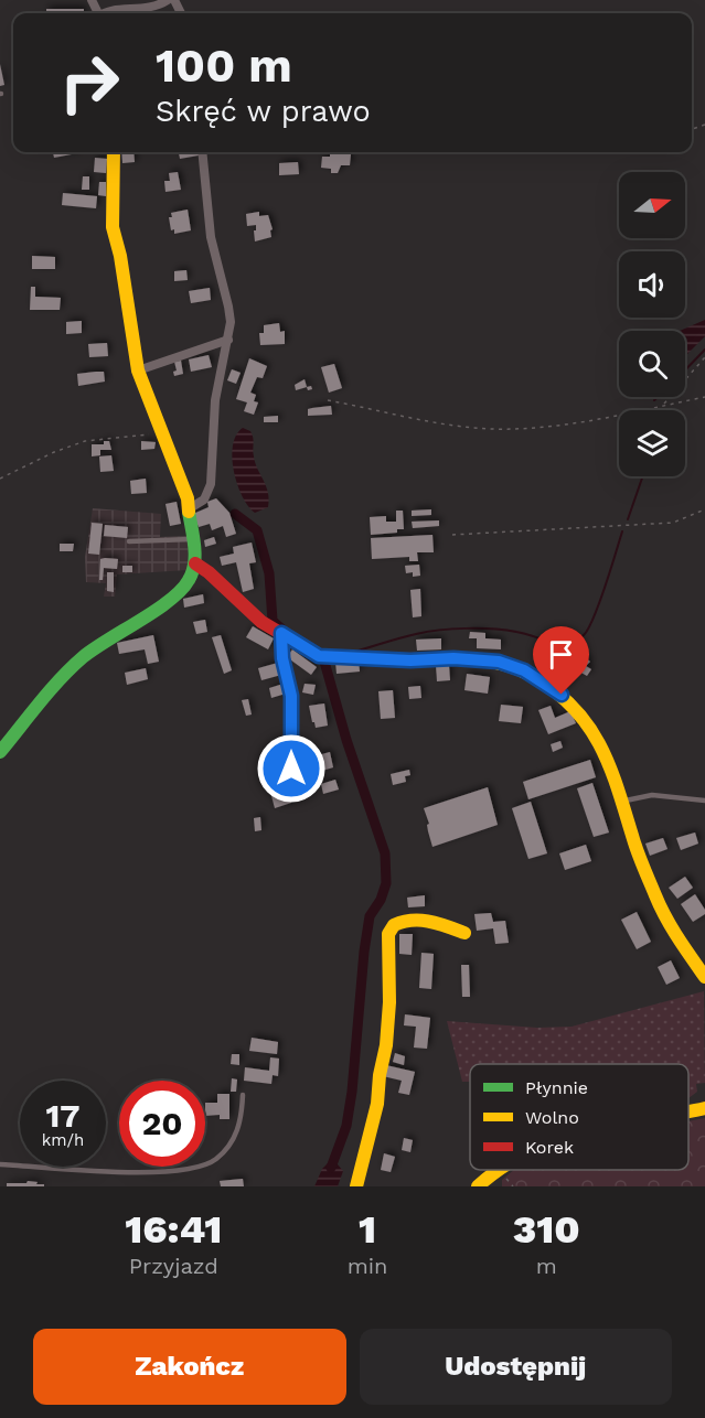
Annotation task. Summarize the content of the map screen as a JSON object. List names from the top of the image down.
{
  "legend": ["Płynnie", "Wolno", "Korek"],
  "north": "right",
  "page": {
    "turn": ["100 m", "Skręć w prawo"],
    "speed": "17 km/h",
    "limit": "20",
    "eta": [
      "16:41",
      "Przyjazd",
      "1",
      "min",
      "310",
      "m"
    ],
    "buttons": ["Zakończ", "Udostępnij"]
  }
}
